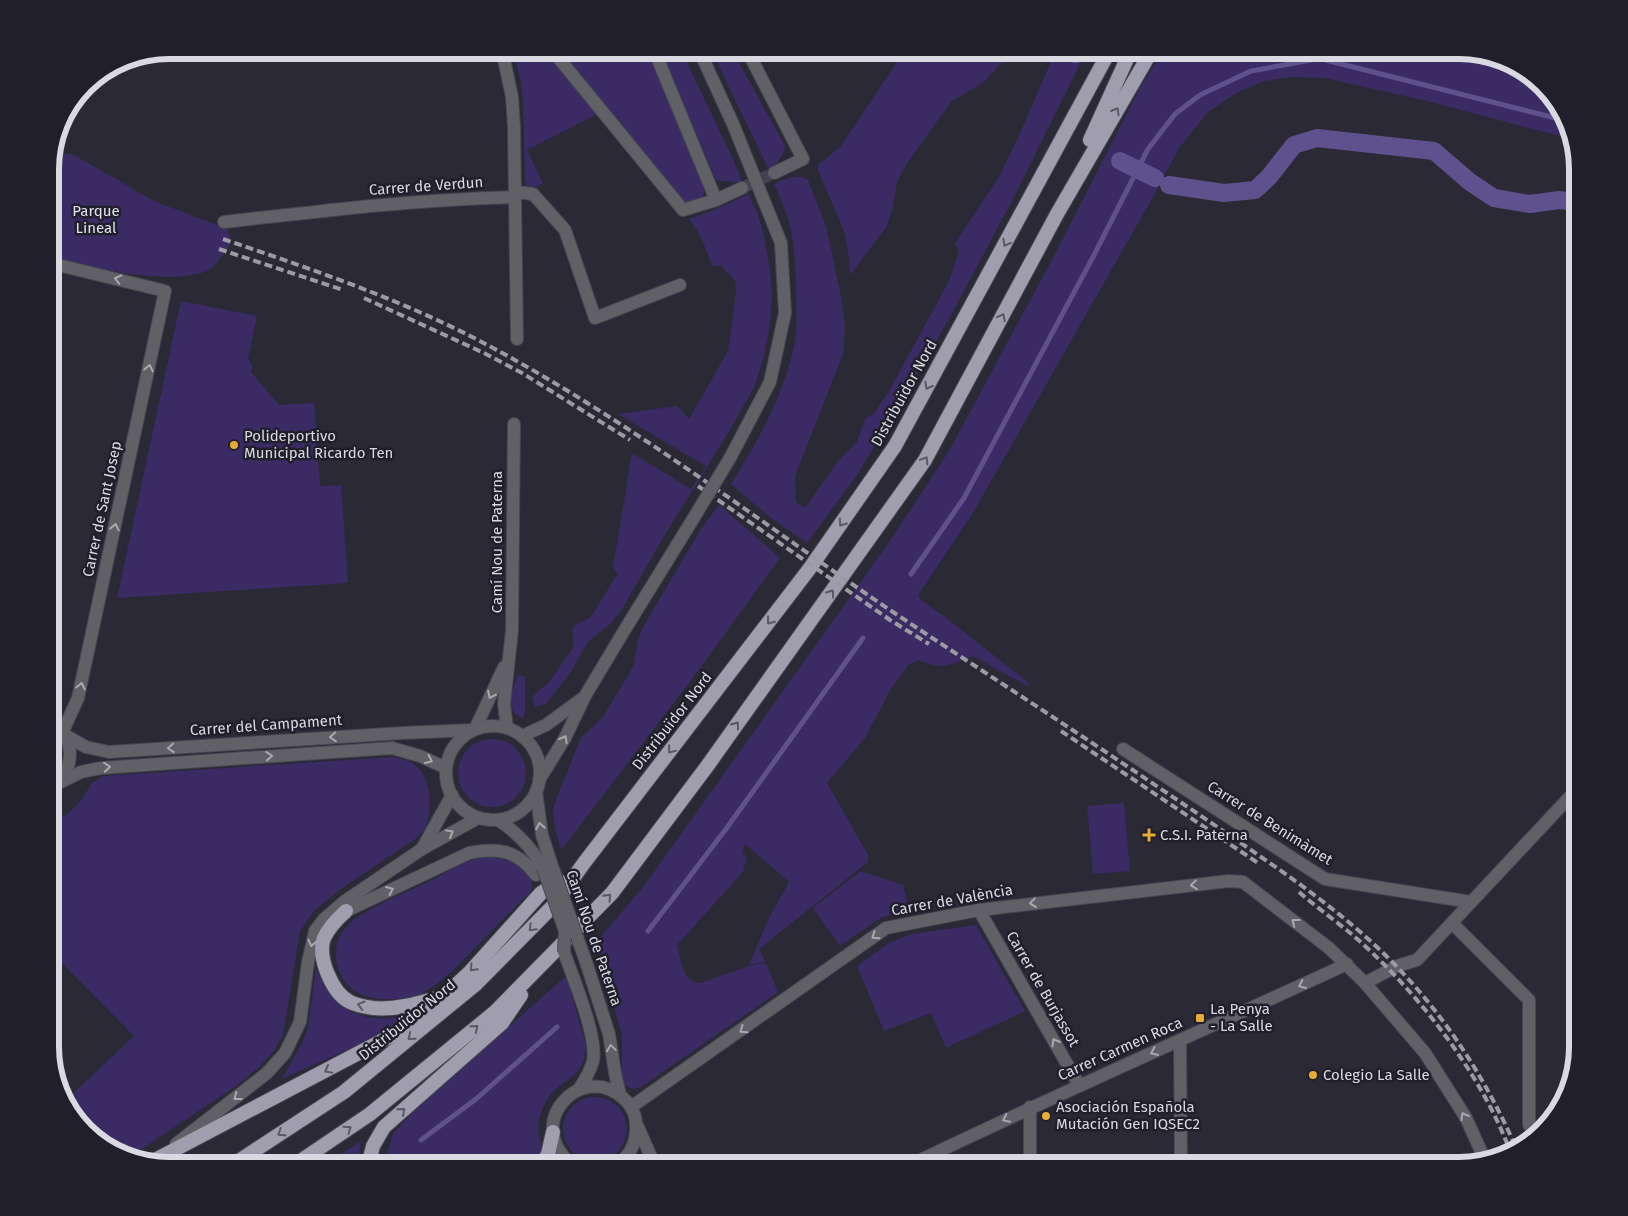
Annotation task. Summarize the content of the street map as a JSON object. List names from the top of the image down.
{
  "streets": {
    "highway": ["Distribuïdor Nord"],
    "street": [
      "Carrer de Verdun",
      "Carrer de Sant Josep",
      "Camí Nou de Paterna",
      "Carrer del Campament",
      "Carrer de Benimàmet",
      "Carrer de València",
      "Carrer de Burjassot",
      "Carrer Carmen Roca"
    ]
  },
  "crossings": [
    ["Carrer de Sant Josep", "Carrer del Campament"],
    ["Camí Nou de Paterna", "Carrer del Campament"],
    ["Carrer de València", "Carrer de Burjassot"],
    ["Carrer de València", "Carrer Carmen Roca"],
    ["Carrer de Burjassot", "Carrer Carmen Roca"]
  ],
  "one_way": [
    "Carrer de Sant Josep",
    "Carrer de València",
    "Carrer de Burjassot",
    "Carrer Carmen Roca"
  ],
  "parks": ["Parque Lineal"],
  "places": {
    "other": ["Polideportivo Municipal Ricardo Ten", "Colegio La Salle", "Asociación Española Mutación Gen IQSEC2"],
    "health": ["C.S.I. Paterna"],
    "transit": ["La Penya - La Salle"]
  }
}
